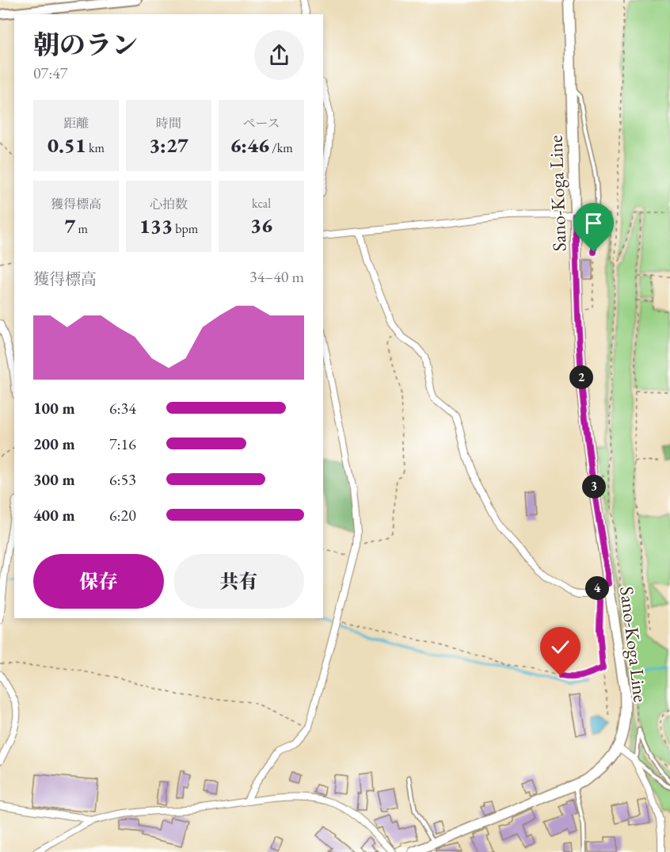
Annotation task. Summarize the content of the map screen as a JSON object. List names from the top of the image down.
{
  "streets": {
    "main road": ["Sano-Koga Line"]
  },
  "page": {
    "heading": ["朝のラン", "07:47"],
    "stats": [
      ["距離", "0.51 km"],
      ["時間", "3:27"],
      ["ペース", "6:46 /km"],
      ["獲得標高", "7 m"],
      ["心拍数", "133 bpm"],
      ["kcal", "36"]
    ],
    "chart": ["獲得標高", "34–40 m"],
    "pins": ["2", "3", "4"],
    "list": [
      {
        "name": "100 m",
        "note": "6:34"
      },
      {
        "name": "200 m",
        "note": "7:16"
      },
      {
        "name": "300 m",
        "note": "6:53"
      },
      {
        "name": "400 m",
        "note": "6:20"
      }
    ],
    "buttons": ["保存", "共有"]
  }
}
